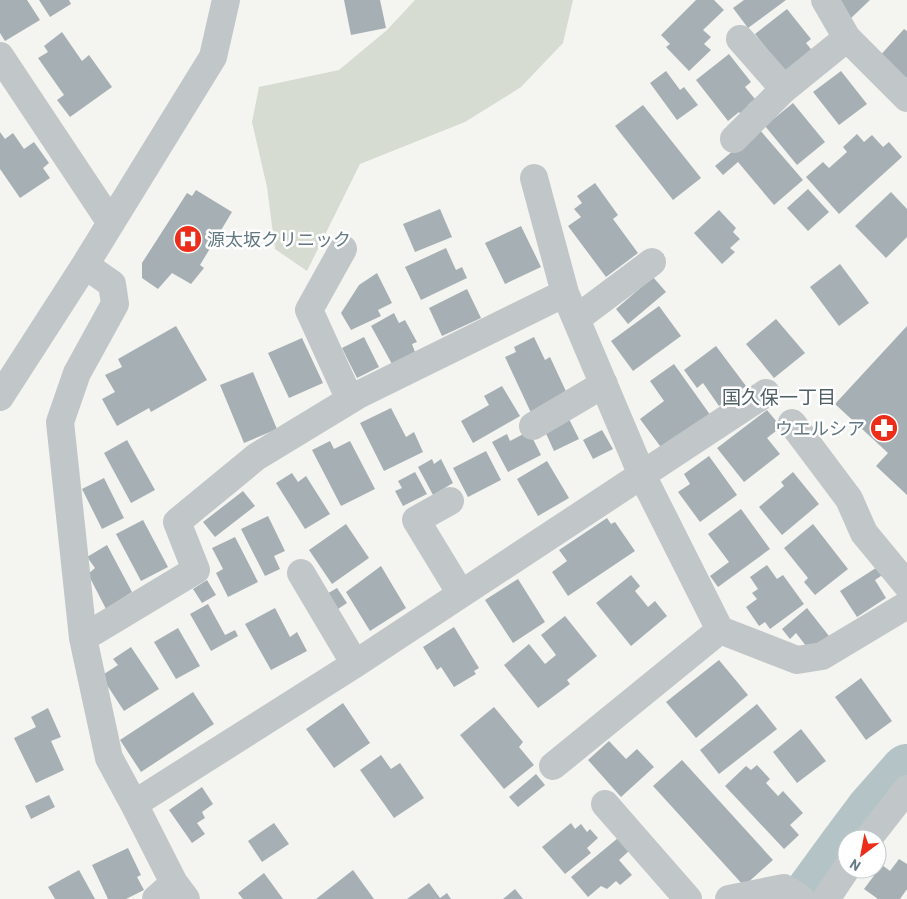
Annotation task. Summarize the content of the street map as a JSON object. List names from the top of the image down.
{
  "districts": ["国久保一丁目"],
  "places": {
    "hospital": ["源太坂クリニック"],
    "pharmacy": ["ウエルシア"]
  },
  "north": "bottom left"
}
